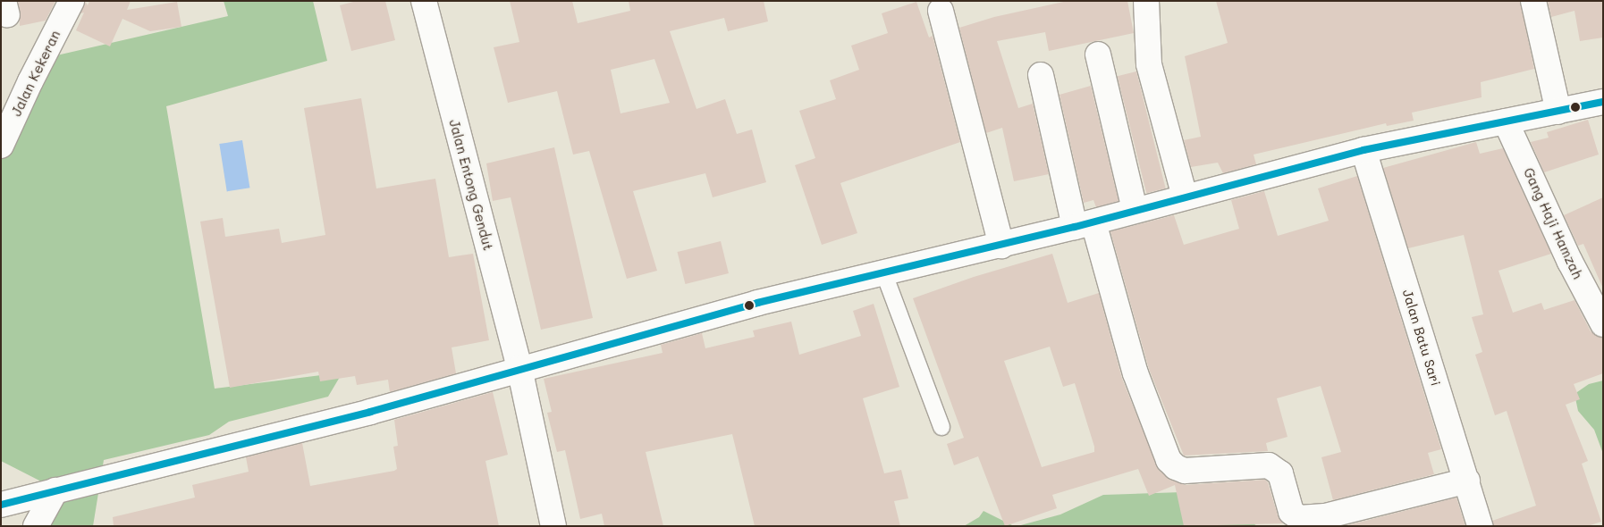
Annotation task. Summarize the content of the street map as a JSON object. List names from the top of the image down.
{
  "streets": {
    "street": [
      "Jalan Kekeran",
      "Jalan Entong Gendut",
      "Gang Haji Hamzah",
      "Jalan Batu Sari"
    ]
  }
}
